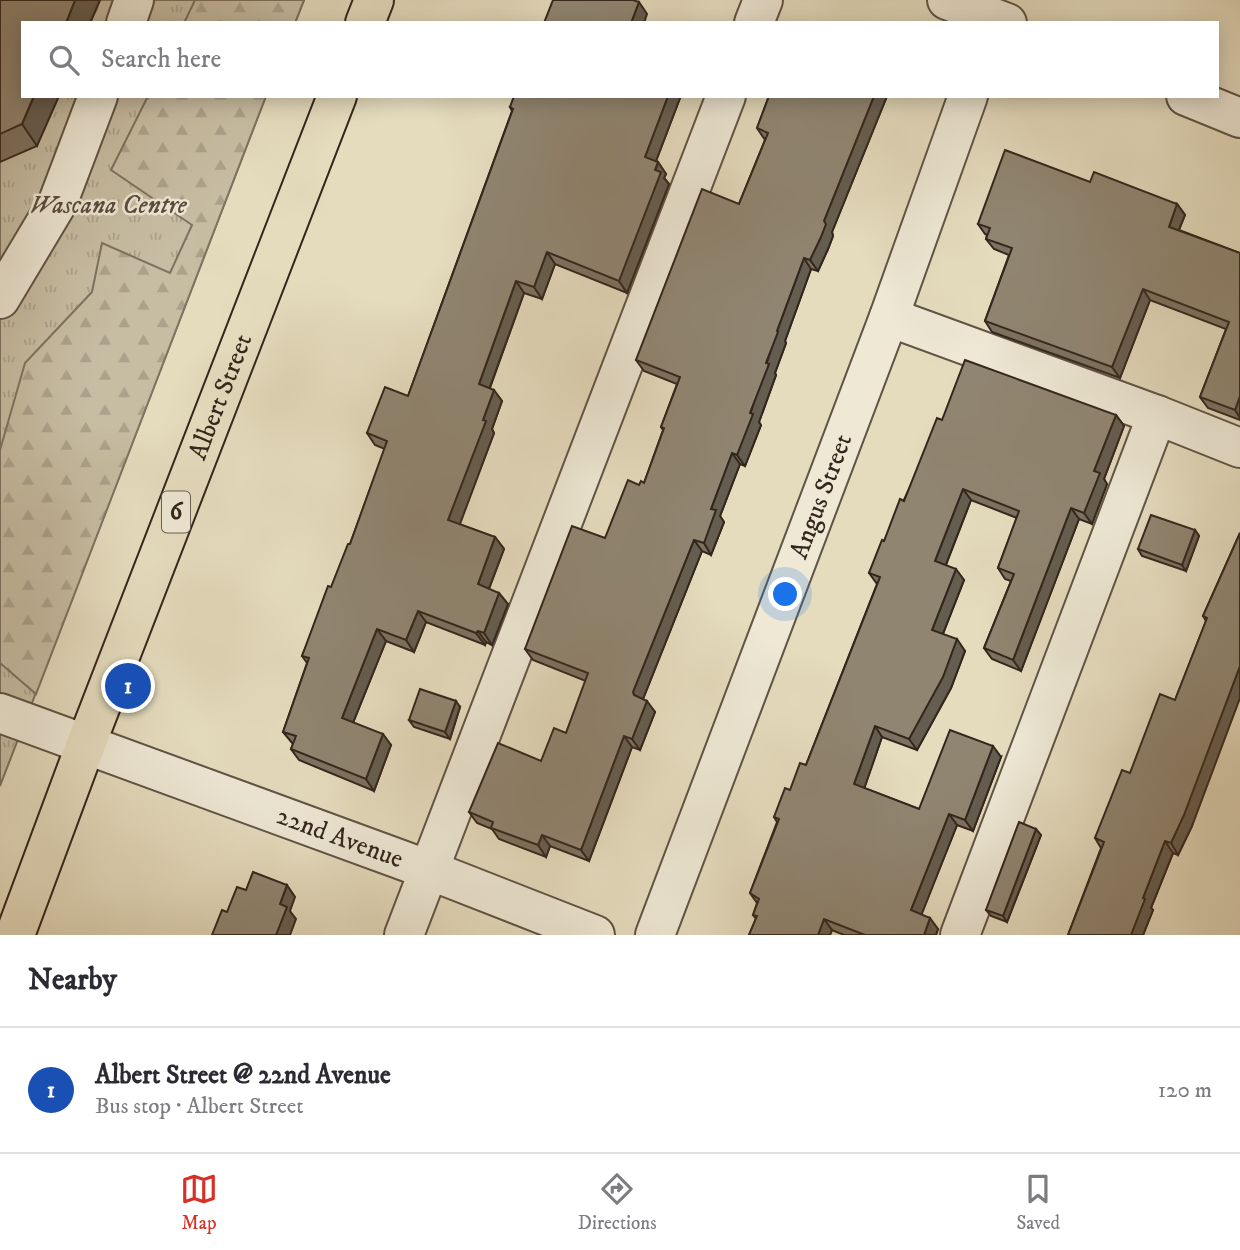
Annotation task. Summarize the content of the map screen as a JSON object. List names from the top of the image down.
{
  "streets": {
    "main road": ["Albert Street", "6"],
    "street": ["Angus Street", "22nd Avenue"]
  },
  "crossings": [
    ["Albert Street", "22nd Avenue"]
  ],
  "parks": ["Wascana Centre"],
  "page": {
    "search": "Search here",
    "pins": "1",
    "heading": "Nearby",
    "list": [
      {
        "mark": "1",
        "name": "Albert Street @ 22nd Avenue",
        "note": "Bus stop · Albert Street",
        "value": "120 m"
      }
    ],
    "nav": ["Map", "Directions", "Saved"]
  }
}
